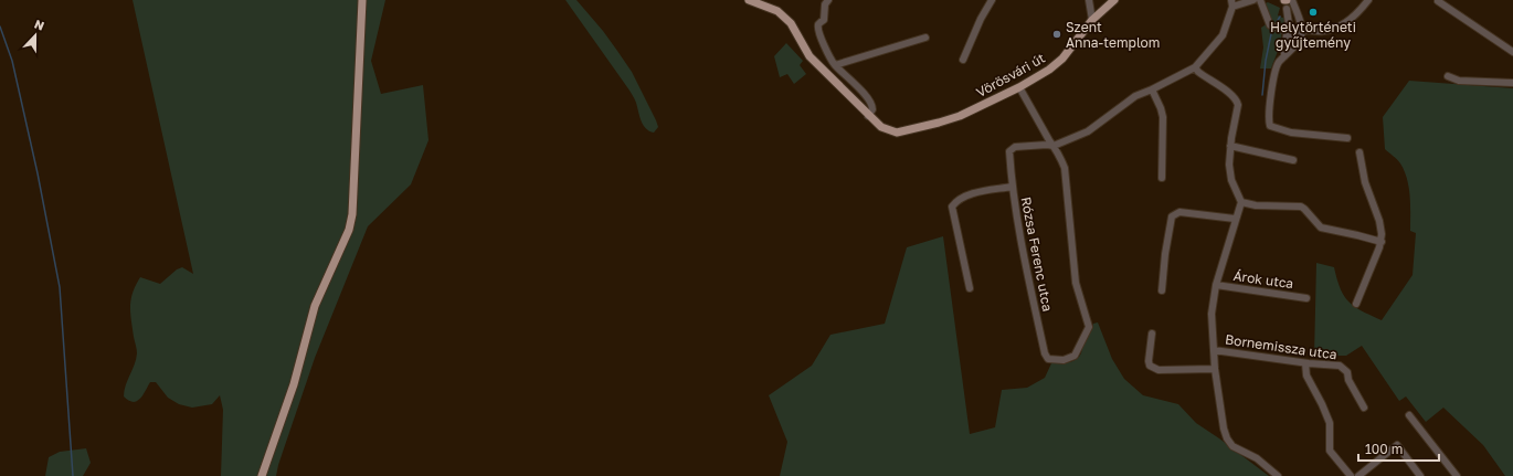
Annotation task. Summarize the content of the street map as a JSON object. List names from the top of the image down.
{
  "streets": {
    "main road": ["Vörösvári út"],
    "street": ["Rózsa Ferenc utca", "Árok utca", "Bornemissza utca"]
  },
  "places": ["Helytörténeti gyűjtemény", "Szent Anna-templom"],
  "scale_bar": "100 m",
  "north": "top"
}
